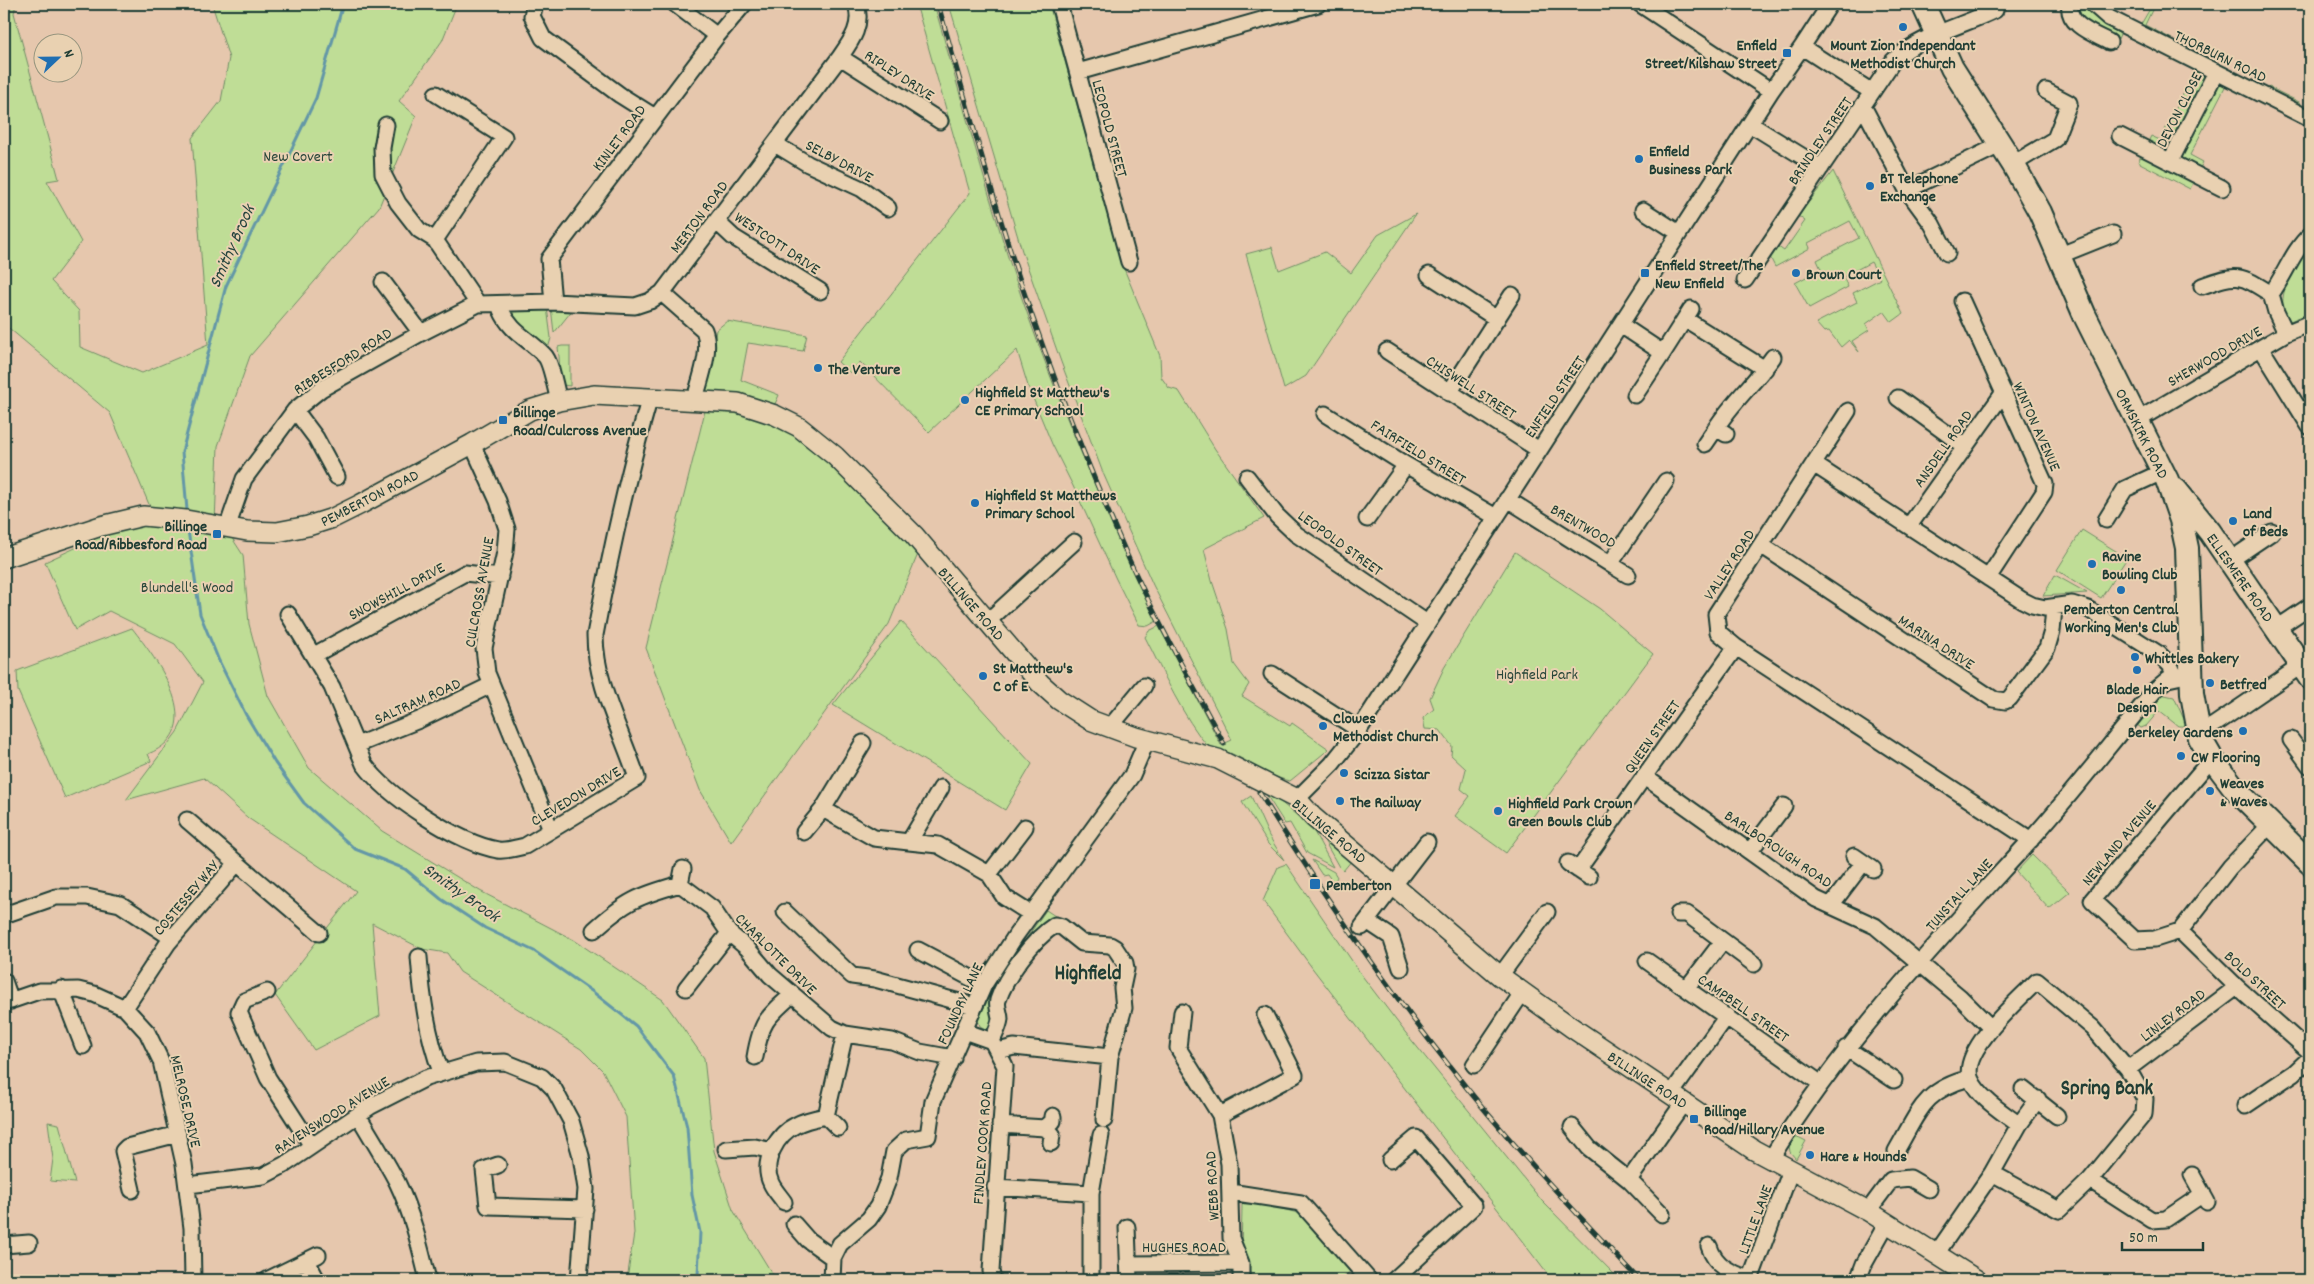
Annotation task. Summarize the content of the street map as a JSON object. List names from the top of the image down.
{
  "streets": {
    "highway": ["ORMSKIRK ROAD", "ELLESMERE ROAD"],
    "main road": ["PEMBERTON ROAD", "BILLINGE ROAD"],
    "street": [
      "THORBURN ROAD",
      "RIPLEY DRIVE",
      "DEVON CLOSE",
      "LEOPOLD STREET",
      "KINLET ROAD",
      "BRINDLEY STREET",
      "SELBY DRIVE",
      "MERTON ROAD",
      "WESTCOTT DRIVE",
      "SHERWOOD DRIVE",
      "RIBBESFORD ROAD",
      "CHISWELL STREET",
      "ENFIELD STREET",
      "WINTON AVENUE",
      "ANSDELL ROAD",
      "FAIRFIELD STREET",
      "BRENTWOOD",
      "VALLEY ROAD",
      "SNOWSHILL DRIVE",
      "CULCROSS AVENUE",
      "MARINA DRIVE",
      "SALTRAM ROAD",
      "QUEEN STREET",
      "CLEVEDON DRIVE",
      "NEWLAND AVENUE",
      "BARLBOROUGH ROAD",
      "TUNSTALL LANE",
      "COSTESSEY WAY",
      "CHARLOTTE DRIVE",
      "BOLD STREET",
      "FOUNDRY LANE",
      "CAMPBELL STREET",
      "LINLEY ROAD",
      "MELROSE DRIVE",
      "RAVENSWOOD AVENUE",
      "FINDLEY COOK ROAD",
      "WEBB ROAD",
      "LITTLE LANE",
      "HUGHES ROAD"
    ]
  },
  "crossings": [
    ["THORBURN ROAD", "DEVON CLOSE"],
    ["RIPLEY DRIVE", "MERTON ROAD"],
    ["LEOPOLD STREET", "ENFIELD STREET"],
    ["KINLET ROAD", "MERTON ROAD"],
    ["BRINDLEY STREET", "ORMSKIRK ROAD"],
    ["SELBY DRIVE", "MERTON ROAD"],
    ["MERTON ROAD", "WESTCOTT DRIVE"],
    ["MERTON ROAD", "RIBBESFORD ROAD"],
    ["SHERWOOD DRIVE", "ORMSKIRK ROAD"],
    ["RIBBESFORD ROAD", "PEMBERTON ROAD"],
    ["CHISWELL STREET", "ENFIELD STREET"],
    ["ENFIELD STREET", "FAIRFIELD STREET"],
    ["ENFIELD STREET", "BRENTWOOD"],
    ["ENFIELD STREET", "BILLINGE ROAD"],
    ["WINTON AVENUE", "ANSDELL ROAD"],
    ["ORMSKIRK ROAD", "ELLESMERE ROAD"],
    ["ORMSKIRK ROAD", "NEWLAND AVENUE"],
    ["ORMSKIRK ROAD", "TUNSTALL LANE"],
    ["PEMBERTON ROAD", "CULCROSS AVENUE"],
    ["PEMBERTON ROAD", "BILLINGE ROAD"],
    ["PEMBERTON ROAD", "CLEVEDON DRIVE"],
    ["VALLEY ROAD", "MARINA DRIVE"],
    ["VALLEY ROAD", "QUEEN STREET"],
    ["VALLEY ROAD", "TUNSTALL LANE"],
    ["SNOWSHILL DRIVE", "CULCROSS AVENUE"],
    ["SNOWSHILL DRIVE", "CLEVEDON DRIVE"],
    ["CULCROSS AVENUE", "SALTRAM ROAD"],
    ["CULCROSS AVENUE", "CLEVEDON DRIVE"],
    ["BILLINGE ROAD", "TUNSTALL LANE"],
    ["BILLINGE ROAD", "FOUNDRY LANE"],
    ["BILLINGE ROAD", "LITTLE LANE"],
    ["SALTRAM ROAD", "CLEVEDON DRIVE"],
    ["QUEEN STREET", "BARLBOROUGH ROAD"],
    ["NEWLAND AVENUE", "BOLD STREET"],
    ["BARLBOROUGH ROAD", "TUNSTALL LANE"],
    ["TUNSTALL LANE", "CAMPBELL STREET"],
    ["COSTESSEY WAY", "MELROSE DRIVE"],
    ["CHARLOTTE DRIVE", "FOUNDRY LANE"],
    ["BOLD STREET", "LINLEY ROAD"],
    ["MELROSE DRIVE", "RAVENSWOOD AVENUE"],
    ["WEBB ROAD", "HUGHES ROAD"]
  ],
  "districts": ["Highfield", "Spring Bank"],
  "water": ["Smithy Brook"],
  "parks": ["New Covert", "Blundell's Wood", "Highfield Park"],
  "places": {
    "other": [
      "Mount Zion Independant Methodist Church",
      "Enfield Business Park",
      "BT Telephone Exchange",
      "Brown Court",
      "The Venture",
      "Highfield St Matthew's CE Primary School",
      "Highfield St Matthews Primary School",
      "Land of Beds",
      "Ravine Bowling Club",
      "Pemberton Central Working Men's Club",
      "Whittles Bakery",
      "Blade Hair Design",
      "St Matthew's C of E",
      "Betfred",
      "Clowes Methodist Church",
      "Berkeley Gardens",
      "CW Flooring",
      "Scizza Sistar",
      "Weaves & Waves",
      "The Railway",
      "Highfield Park Crown Green Bowls Club",
      "Hare & Hounds"
    ],
    "transit": [
      "Enfield Street/Kilshaw Street",
      "Enfield Street/The New Enfield",
      "Billinge Road/Culcross Avenue",
      "Billinge Road/Ribbesford Road",
      "Pemberton",
      "Billinge Road/Hillary Avenue"
    ]
  },
  "scale_bar": "50 m",
  "north": "right"
}
